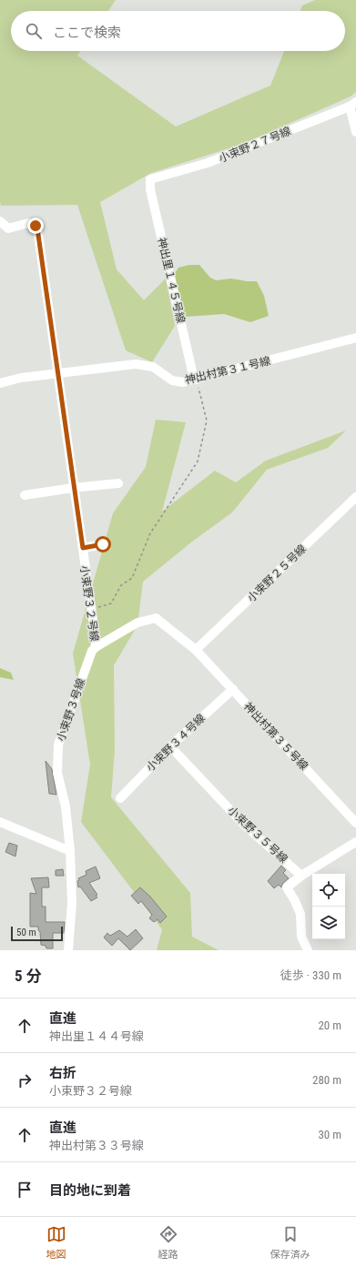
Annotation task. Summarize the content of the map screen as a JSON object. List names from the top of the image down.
{
  "streets": {
    "street": [
      "小束野２７号線",
      "神出里１４５号線",
      "神出村第３１号線",
      "小束野２５号線",
      "小束野３２号線",
      "小束野３号線",
      "神出村第３５号線",
      "小束野３４号線",
      "小束野３５号線"
    ]
  },
  "crossings": [
    ["小束野２７号線", "神出里１４５号線"],
    ["神出里１４５号線", "神出村第３１号線"],
    ["神出村第３１号線", "小束野３２号線"],
    ["小束野２５号線", "神出村第３５号線"],
    ["小束野３２号線", "小束野３号線"],
    ["神出村第３５号線", "小束野３４号線"],
    ["小束野３４号線", "小束野３５号線"]
  ],
  "scale_bar": "50 m",
  "page": {
    "search": "ここで検索",
    "scale": "50 m",
    "heading": ["5 分", "徒歩 · 330 m"],
    "list": [
      ["直進", "神出里１４４号線", "20 m"],
      ["右折", "小束野３２号線", "280 m"],
      ["直進", "神出村第３３号線", "30 m"],
      "目的地に到着"
    ],
    "nav": ["地図", "経路", "保存済み"]
  }
}
